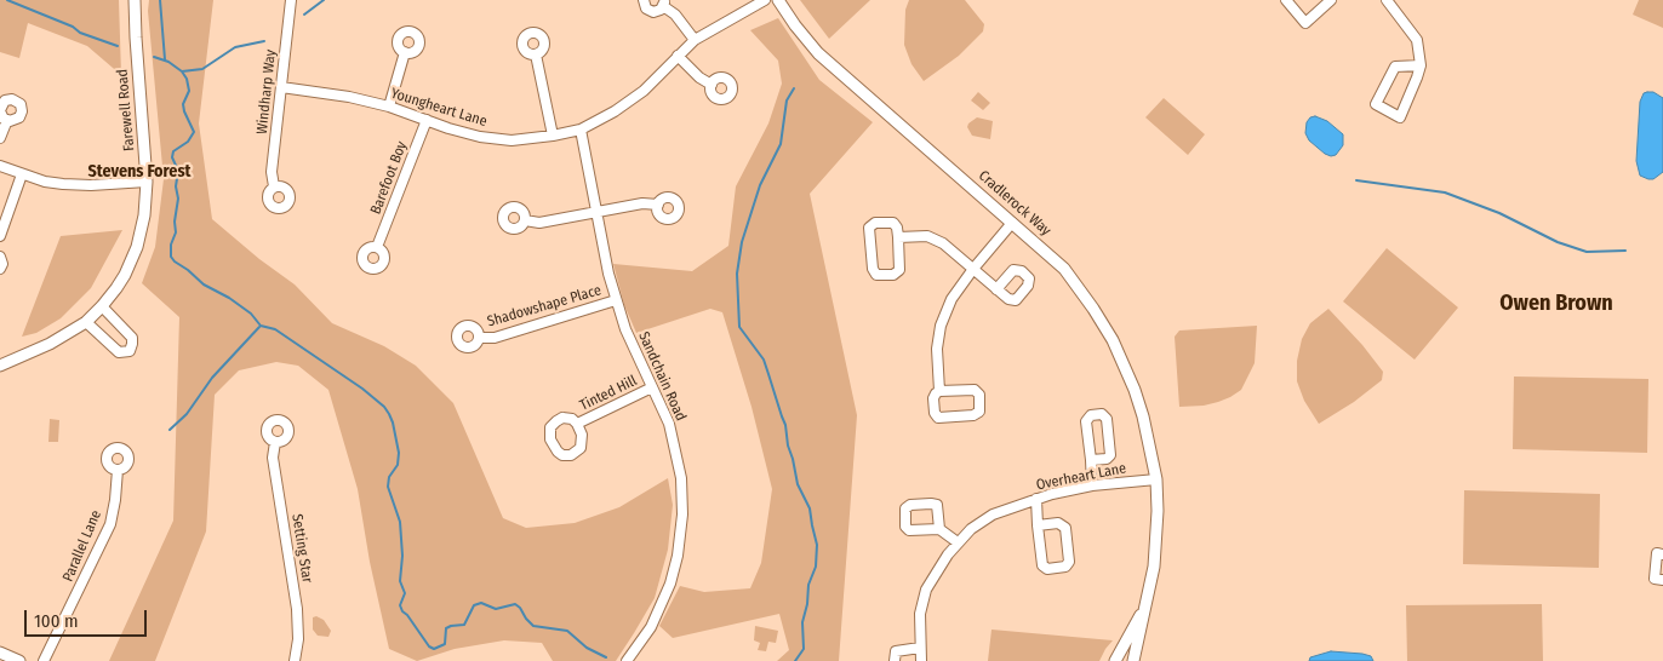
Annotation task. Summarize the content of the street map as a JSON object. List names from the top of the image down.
{
  "streets": {
    "street": [
      "Windharp Way",
      "Youngheart Lane",
      "Farewell Road",
      "Barefoot Boy",
      "Cradlerock Way",
      "Shadowshape Place",
      "Sandchain Road",
      "Tinted Hill",
      "Overheart Lane",
      "Parallel Lane",
      "Setting Star"
    ]
  },
  "crossings": [
    ["Windharp Way", "Youngheart Lane"],
    ["Youngheart Lane", "Barefoot Boy"],
    ["Youngheart Lane", "Sandchain Road"],
    ["Cradlerock Way", "Overheart Lane"],
    ["Shadowshape Place", "Sandchain Road"],
    ["Sandchain Road", "Tinted Hill"]
  ],
  "districts": ["Stevens Forest", "Owen Brown"],
  "scale_bar": "100 m"
}
